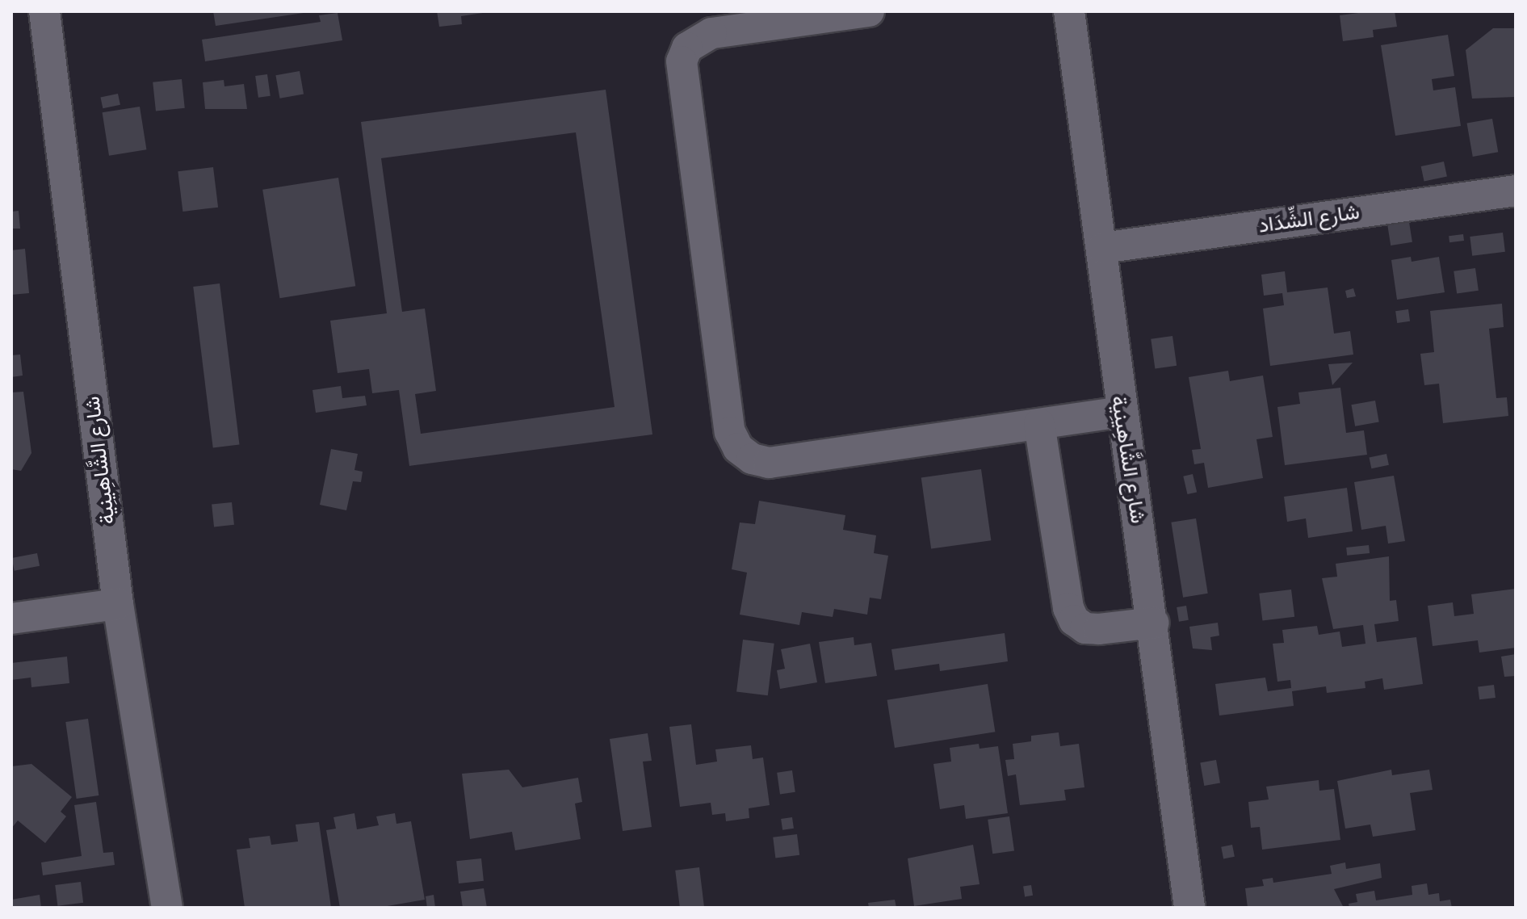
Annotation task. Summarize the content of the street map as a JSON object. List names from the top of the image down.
{
  "streets": {
    "street": ["شارع الشِّدَاد", "شارع الشَّاهِينِية"]
  },
  "crossings": [
    ["شارع الشِّدَاد", "شارع الشَّاهِينِية"]
  ]
}
